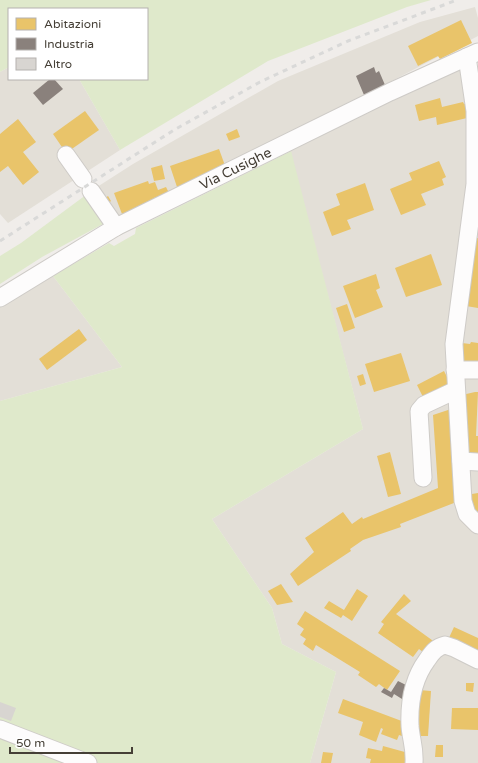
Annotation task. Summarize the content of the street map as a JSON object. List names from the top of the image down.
{
  "streets": {
    "street": ["Via Cusighe"]
  },
  "legend": ["Abitazioni", "Industria", "Altro"],
  "scale_bar": "50 m"
}
